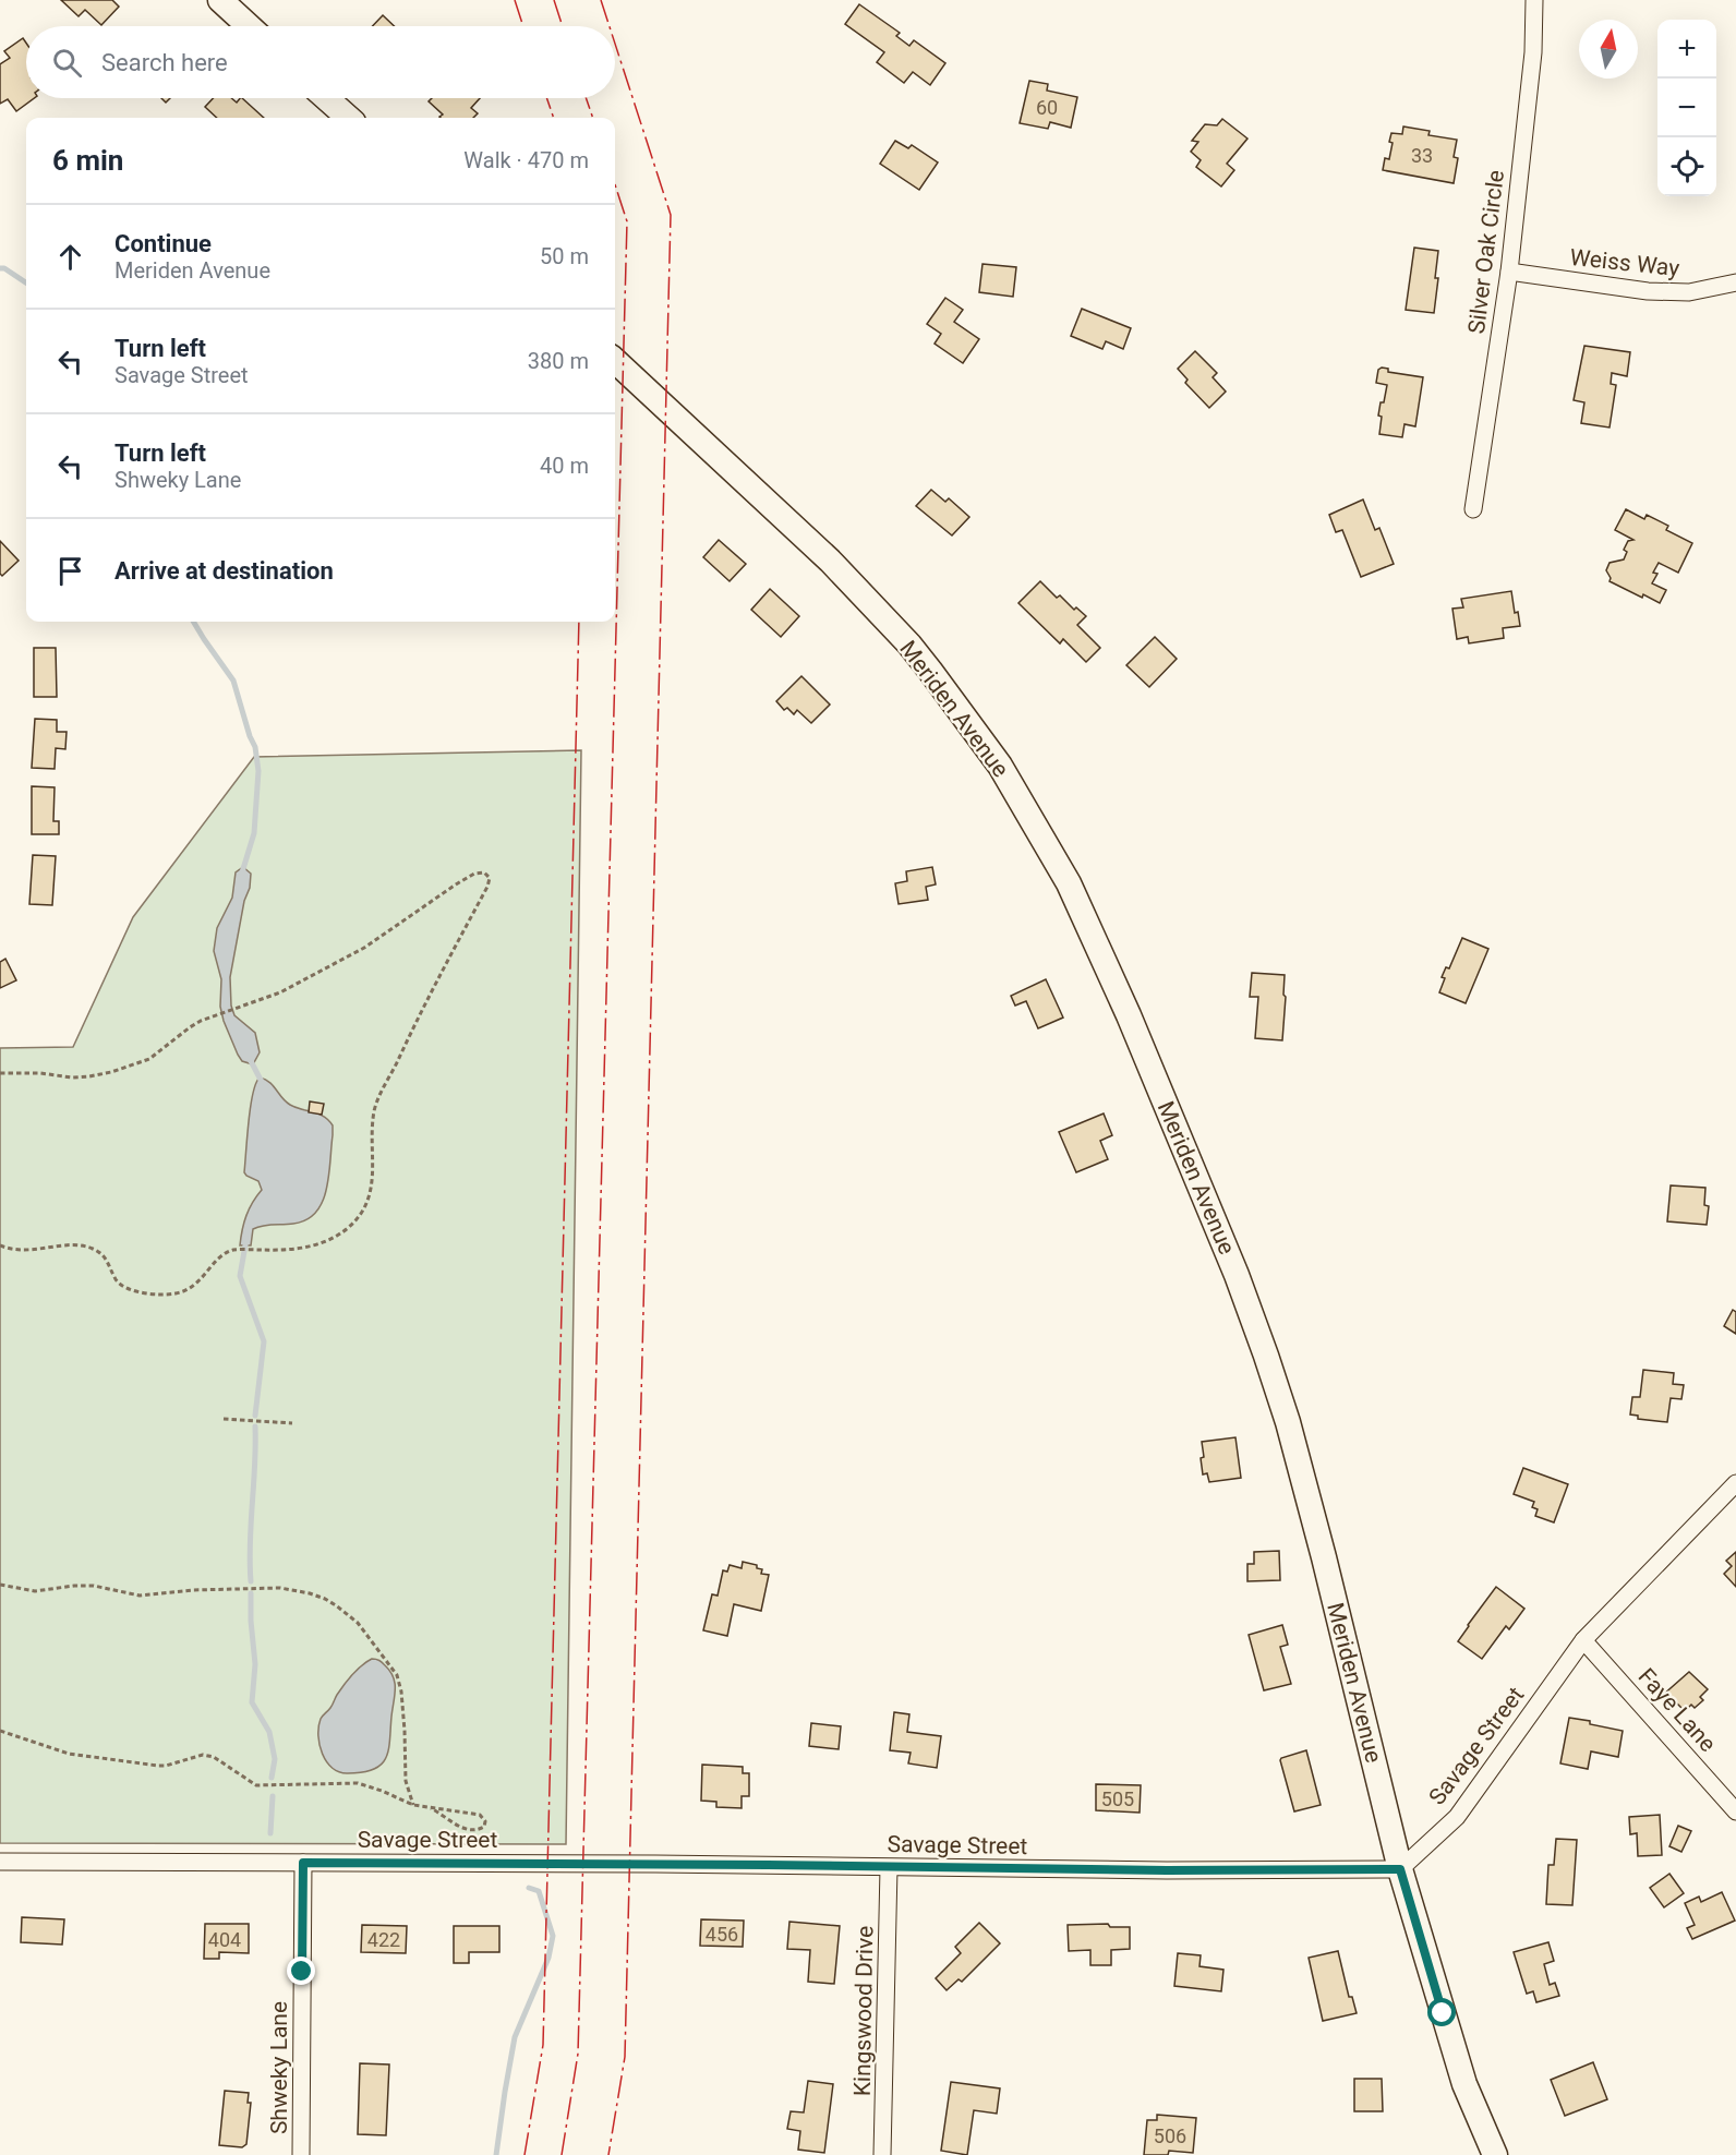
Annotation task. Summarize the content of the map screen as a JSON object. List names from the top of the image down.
{
  "streets": {
    "main road": ["Meriden Avenue"],
    "street": [
      "Silver Oak Circle",
      "Weiss Way",
      "Faye Lane",
      "Savage Street",
      "Kingswood Drive",
      "Shweky Lane"
    ]
  },
  "crossings": [
    ["Silver Oak Circle", "Weiss Way"],
    ["Meriden Avenue", "Savage Street"],
    ["Faye Lane", "Savage Street"],
    ["Savage Street", "Kingswood Drive"],
    ["Savage Street", "Shweky Lane"]
  ],
  "house_numbers": [
    "60",
    "33",
    "505",
    "456",
    "404",
    "422",
    "506"
  ],
  "north": "top",
  "page": {
    "map_buttons": ["+", "−"],
    "search": "Search here",
    "heading": ["6 min", "Walk · 470 m"],
    "list": [
      ["Continue", "Meriden Avenue", "50 m"],
      ["Turn left", "Savage Street", "380 m"],
      ["Turn left", "Shweky Lane", "40 m"],
      "Arrive at destination"
    ]
  }
}
